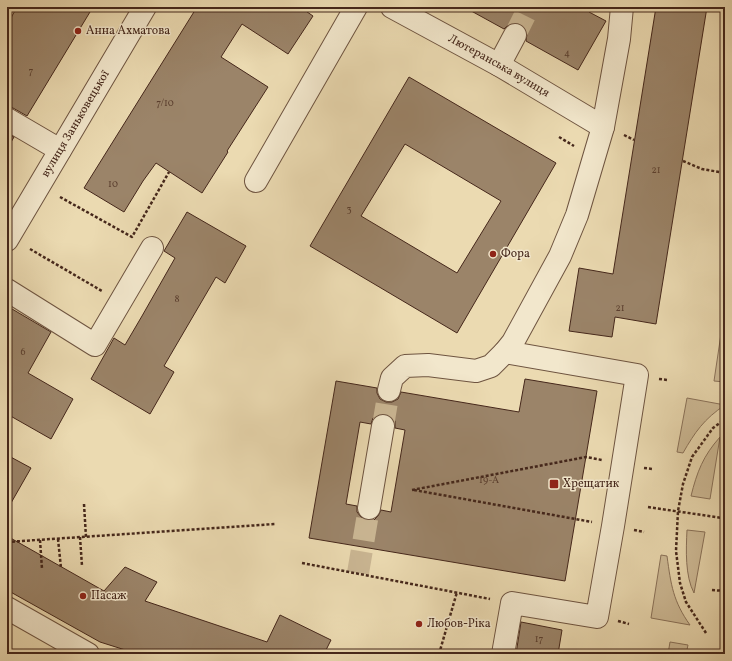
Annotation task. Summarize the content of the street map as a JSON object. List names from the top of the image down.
{
  "streets": {
    "street": ["Лютеранська вулиця", "вулиця Заньковецької"]
  },
  "places": {
    "other": [
      "Анна Ахматова",
      "Фора",
      "Пасаж",
      "Любов-Ріка"
    ],
    "transit": ["Хрещатик"]
  },
  "house_numbers": [
    "4",
    "7",
    "7/10",
    "21",
    "10",
    "3",
    "8",
    "21",
    "6",
    "19-А",
    "17"
  ]
}
